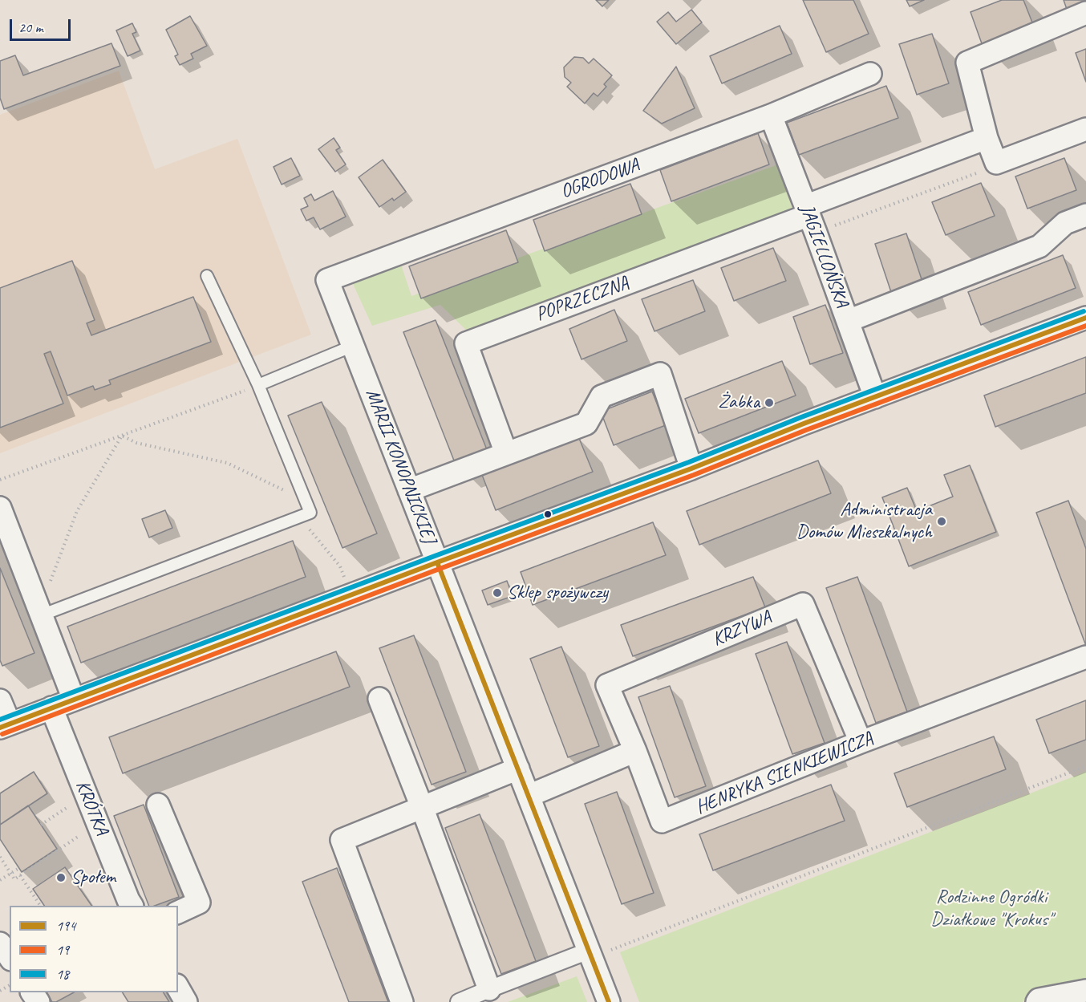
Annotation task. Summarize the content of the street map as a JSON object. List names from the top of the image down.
{
  "streets": {
    "street": [
      "OGRODOWA",
      "JAGIELLOŃSKA",
      "POPRZECZNA",
      "MARII KONOPNICKIEJ",
      "KRZYWA",
      "HENRYKA SIENKIEWICZA",
      "KRÓTKA"
    ]
  },
  "crossings": [
    ["OGRODOWA", "JAGIELLOŃSKA"],
    ["OGRODOWA", "MARII KONOPNICKIEJ"],
    ["JAGIELLOŃSKA", "POPRZECZNA"],
    ["KRZYWA", "HENRYKA SIENKIEWICZA"]
  ],
  "parks": ["Rodzinne Ogródki Działkowe \"Krokus\""],
  "places": [
    "Żabka",
    "Administracja Domów Mieszkalnych",
    "Sklep spożywczy",
    "Społem"
  ],
  "lines": ["transit line 18", "transit line 194", "transit line 19"],
  "legend": ["194", "19", "18"],
  "scale_bar": "20 m"
}
